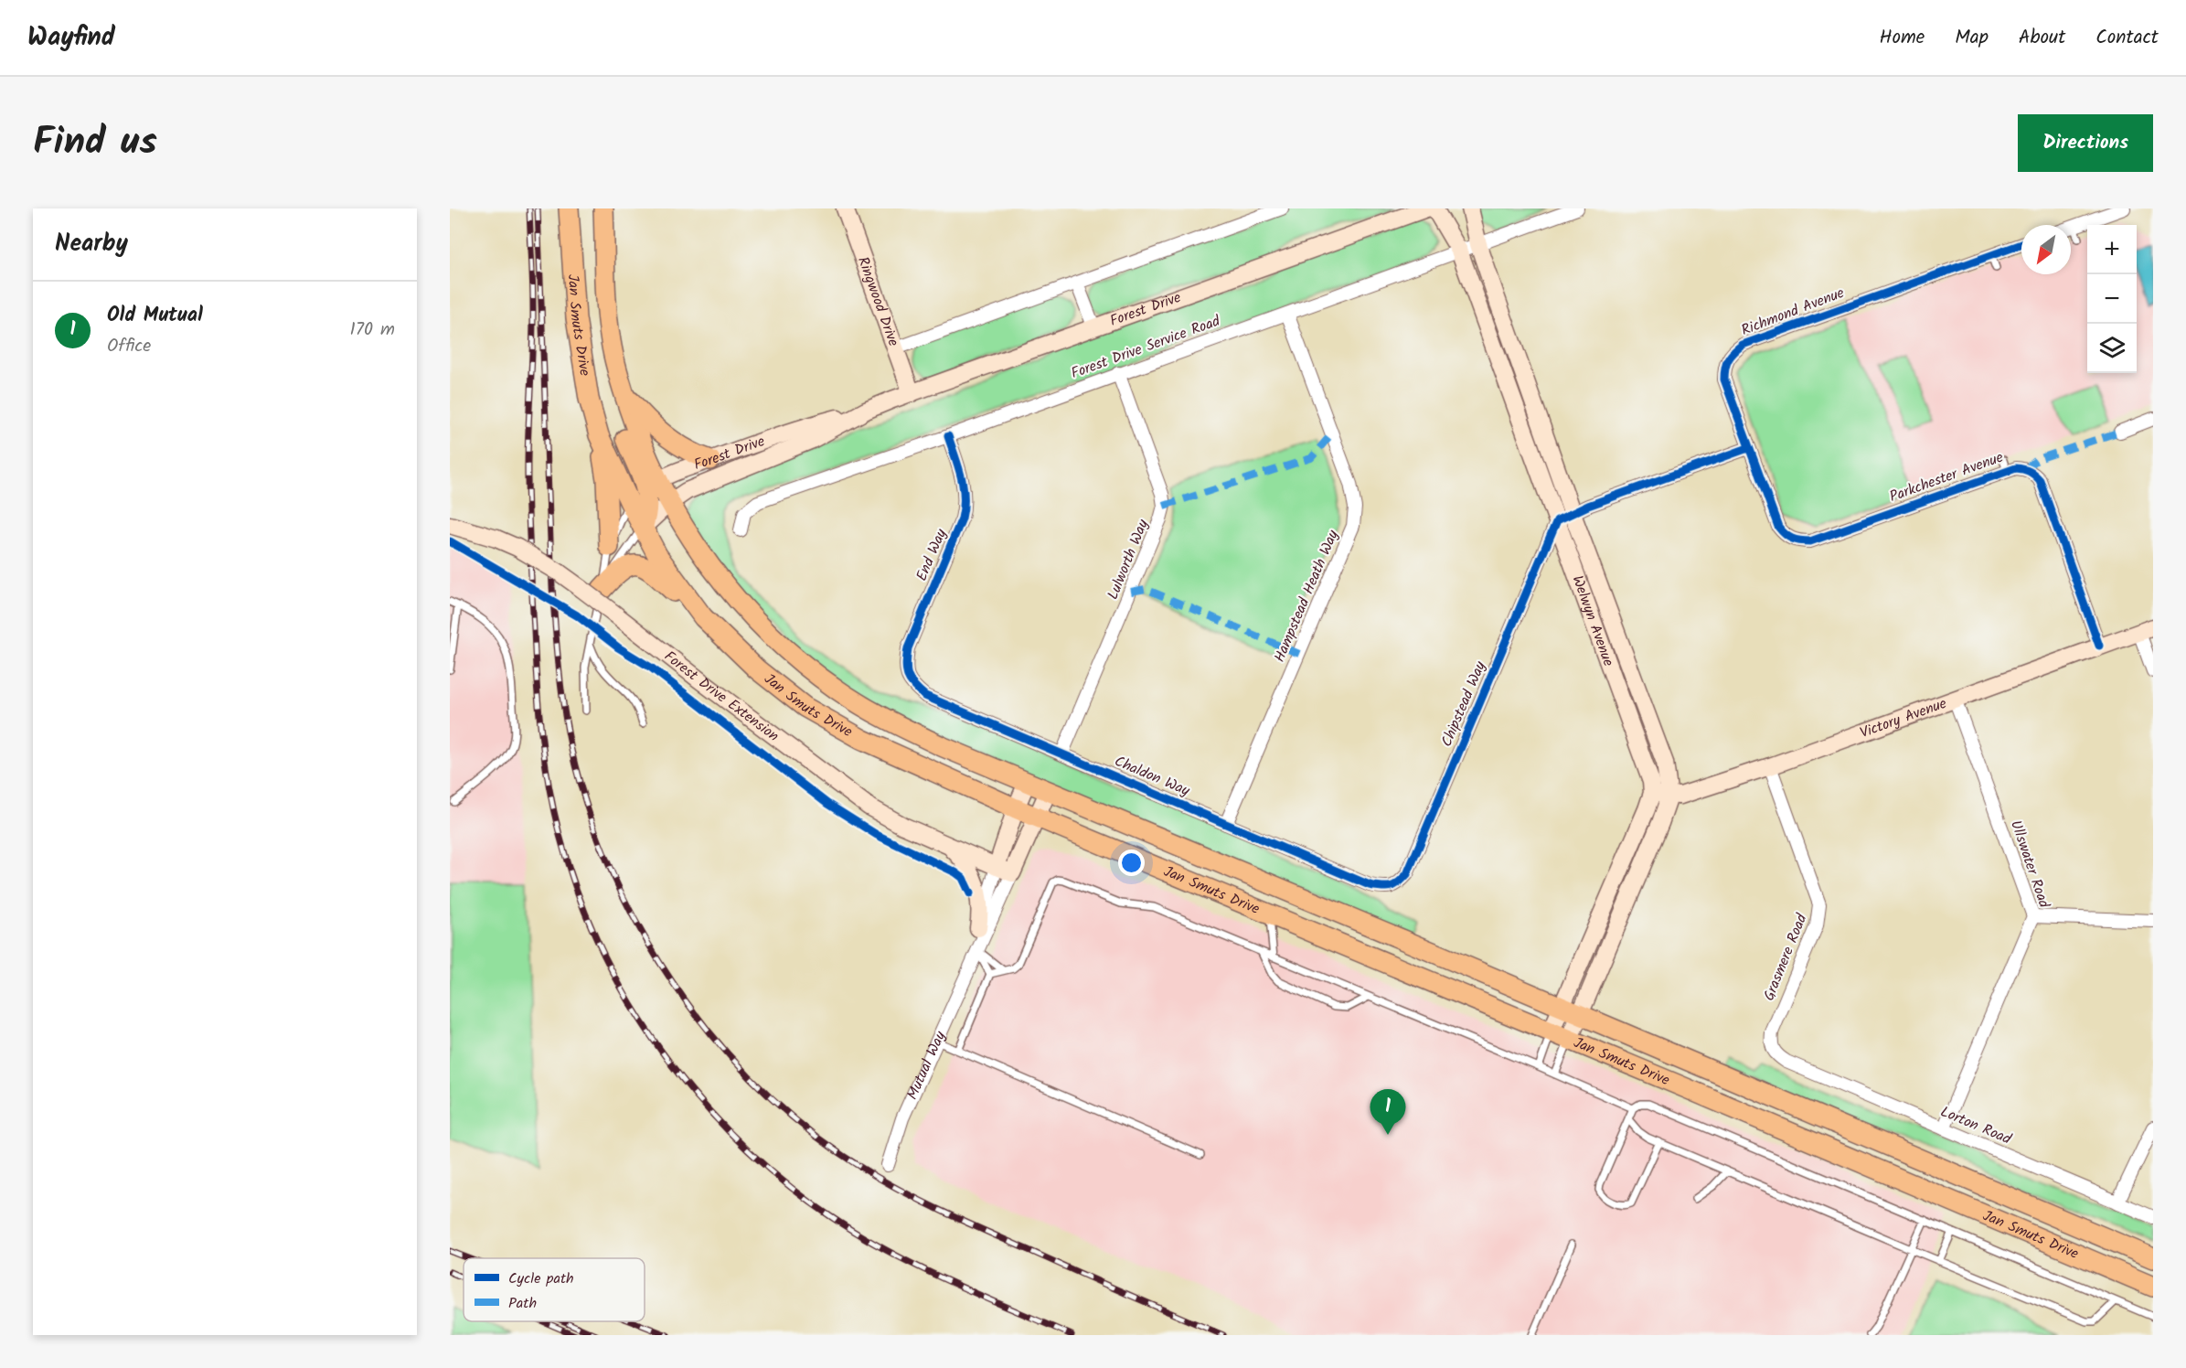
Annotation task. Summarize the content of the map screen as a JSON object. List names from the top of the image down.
{
  "streets": {
    "main road": ["Jan Smuts Drive"],
    "street": [
      "Ringwood Drive",
      "Forest Drive",
      "Richmond Avenue",
      "Forest Drive Service Road",
      "Parkchester Avenue",
      "End Way",
      "Lulworth Way",
      "Hampstead Heath Way",
      "Welwyn Avenue",
      "Forest Drive Extension",
      "Chipstead Way",
      "Victory Avenue",
      "Chaldon Way",
      "Ullswater Road",
      "Grasmere Road",
      "Mutual Way",
      "Lorton Road"
    ]
  },
  "crossings": [
    ["Ringwood Drive", "Forest Drive"],
    ["Forest Drive", "Jan Smuts Drive"],
    ["Richmond Avenue", "Parkchester Avenue"],
    ["Jan Smuts Drive", "Welwyn Avenue"],
    ["Jan Smuts Drive", "Mutual Way"],
    ["Forest Drive Service Road", "End Way"],
    ["Forest Drive Service Road", "Lulworth Way"],
    ["Forest Drive Service Road", "Hampstead Heath Way"],
    ["Forest Drive Service Road", "Welwyn Avenue"],
    ["Parkchester Avenue", "Victory Avenue"],
    ["End Way", "Chaldon Way"],
    ["Lulworth Way", "Chaldon Way"],
    ["Hampstead Heath Way", "Chaldon Way"],
    ["Welwyn Avenue", "Chipstead Way"],
    ["Welwyn Avenue", "Victory Avenue"],
    ["Forest Drive Extension", "Mutual Way"],
    ["Chipstead Way", "Chaldon Way"],
    ["Victory Avenue", "Ullswater Road"],
    ["Victory Avenue", "Grasmere Road"],
    ["Ullswater Road", "Lorton Road"],
    ["Grasmere Road", "Lorton Road"]
  ],
  "legend": ["Cycle path", "Path"],
  "north": "bottom left",
  "page": {
    "header": "Wayfind",
    "nav": [
      "Home",
      "Map",
      "About",
      "Contact"
    ],
    "title": "Find us",
    "buttons": "Directions",
    "heading": "Nearby",
    "map_buttons": ["+", "−"],
    "list": [
      {
        "mark": "1",
        "name": "Old Mutual",
        "note": "Office",
        "value": "170 m"
      }
    ],
    "pins": "1"
  }
}
